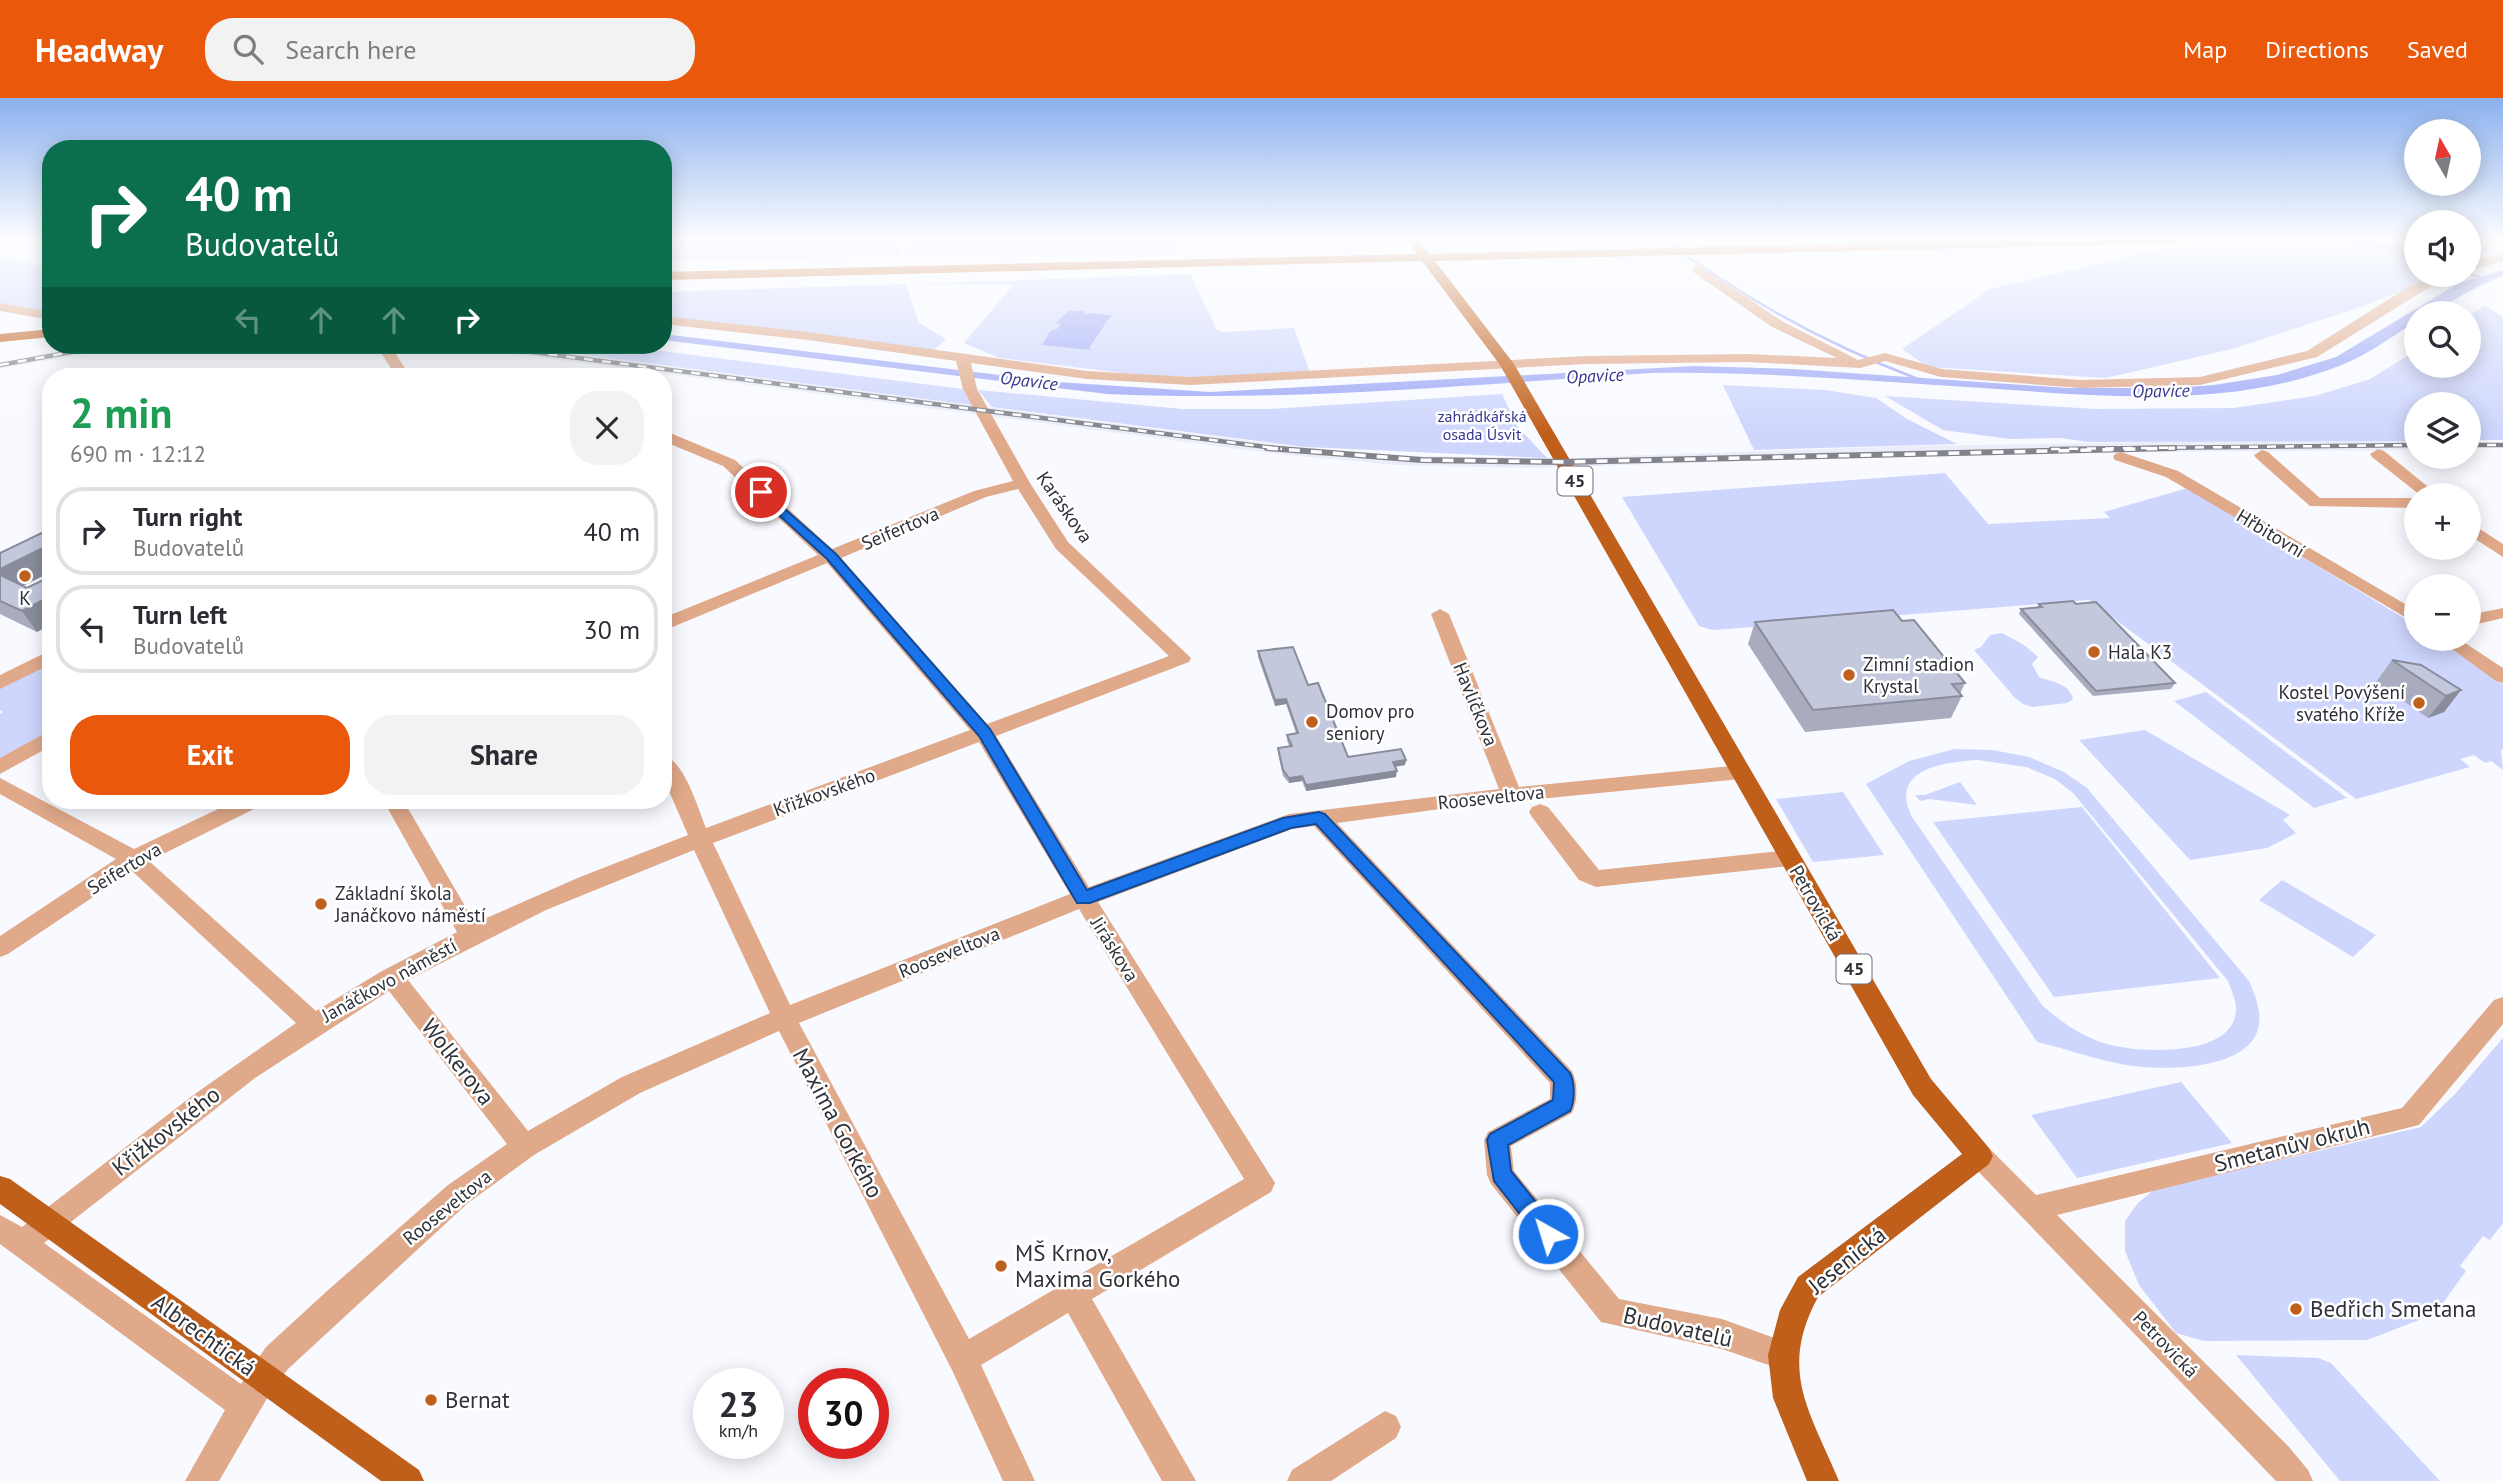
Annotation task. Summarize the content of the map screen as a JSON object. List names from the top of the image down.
{
  "streets": {
    "main road": [
      "45",
      "Petrovická",
      "Jesenická",
      "Albrechtická"
    ],
    "street": [
      "Karáskova",
      "Seifertova",
      "Hřbitovní",
      "Havlíčkova",
      "Křižkovského",
      "Rooseveltova",
      "Jiráskova",
      "Janáčkovo náměstí",
      "Wolkerova",
      "Maxima Gorkého",
      "Smetanův okruh",
      "Budovatelů"
    ]
  },
  "crossings": [
    ["45", "Petrovická"],
    ["Karáskova", "Seifertova"],
    ["Karáskova", "Křižkovského"],
    ["Seifertova", "Jiráskova"],
    ["Seifertova", "Janáčkovo náměstí"],
    ["Havlíčkova", "Rooseveltova"],
    ["Křižkovského", "Jiráskova"],
    ["Křižkovského", "Janáčkovo náměstí"],
    ["Křižkovského", "Maxima Gorkého"],
    ["Křižkovského", "Albrechtická"],
    ["Rooseveltova", "Petrovická"],
    ["Rooseveltova", "Jiráskova"],
    ["Rooseveltova", "Wolkerova"],
    ["Rooseveltova", "Maxima Gorkého"],
    ["Rooseveltova", "Budovatelů"],
    ["Rooseveltova", "Albrechtická"],
    ["Petrovická", "Smetanův okruh"],
    ["Petrovická", "Jesenická"],
    ["Janáčkovo náměstí", "Wolkerova"],
    ["Jesenická", "Budovatelů"]
  ],
  "water": ["Opavice"],
  "parks": ["zahrádkářská osada Úsvit"],
  "places": [
    "K",
    "Hala K3",
    "Zimní stadion Krystal",
    "Kostel Povýšení svatého Kříže",
    "Domov pro seniory",
    "Základní škola Janáčkovo náměstí",
    "MŠ Krnov, Maxima Gorkého",
    "Bedřich Smetana",
    "Bernat"
  ],
  "north": "top",
  "page": {
    "header": "Headway",
    "search": "Search here",
    "nav": ["Map", "Directions", "Saved"],
    "map_buttons": ["+", "−"],
    "turn": ["40 m", "Budovatelů"],
    "heading": ["2 min", "690 m · 12:12"],
    "list": [
      {
        "name": "Turn right",
        "note": "Budovatelů",
        "value": "40 m"
      },
      {
        "name": "Turn left",
        "note": "Budovatelů",
        "value": "30 m"
      }
    ],
    "buttons": ["Exit", "Share"],
    "speed": "23 km/h",
    "limit": "30"
  }
}
